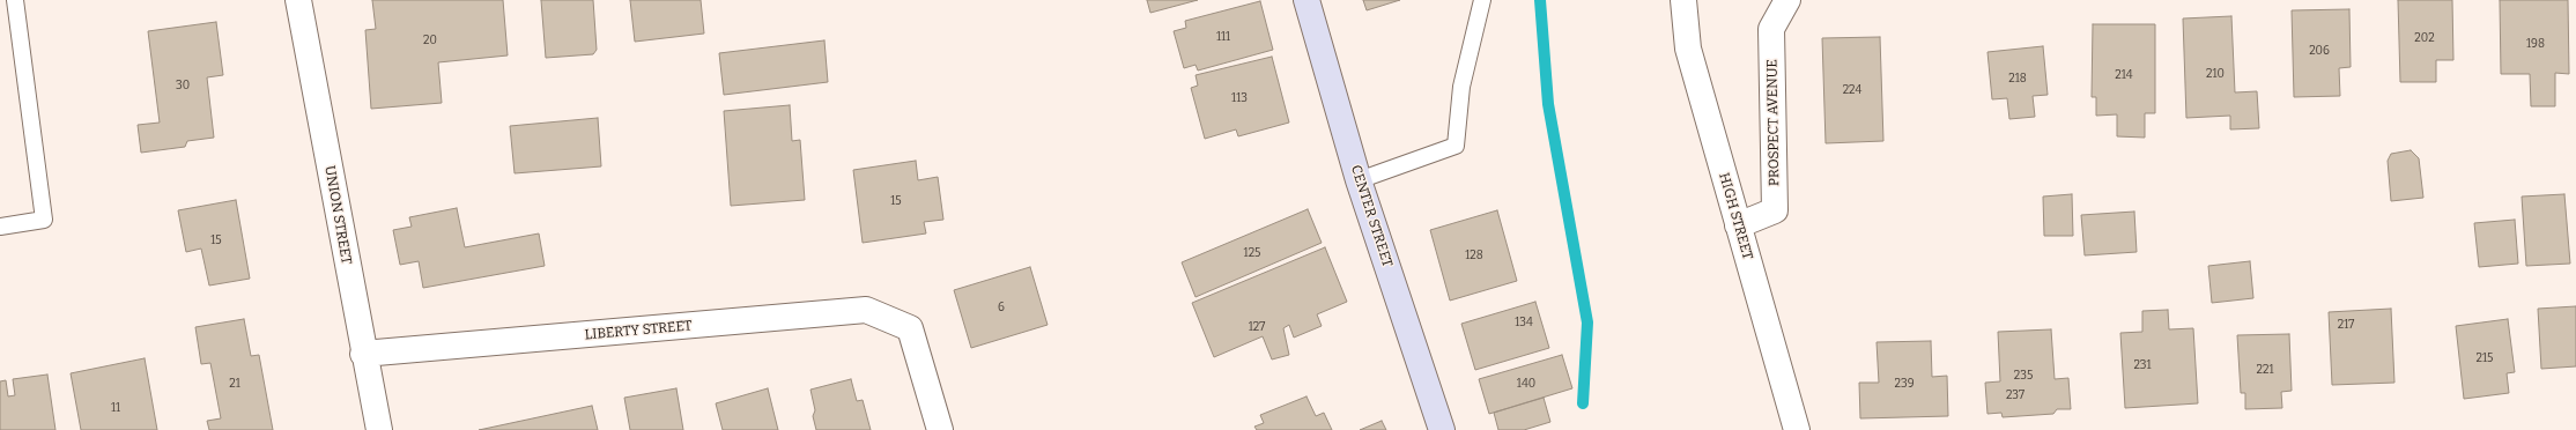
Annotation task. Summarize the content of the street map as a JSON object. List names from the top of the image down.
{
  "streets": {
    "main road": ["CENTER STREET"],
    "street": [
      "PROSPECT AVENUE",
      "UNION STREET",
      "HIGH STREET",
      "LIBERTY STREET"
    ]
  },
  "crossings": [
    ["PROSPECT AVENUE", "HIGH STREET"],
    ["UNION STREET", "LIBERTY STREET"]
  ],
  "house_numbers": [
    "111",
    "202",
    "20",
    "198",
    "206",
    "210",
    "214",
    "218",
    "30",
    "224",
    "113",
    "15",
    "15",
    "125",
    "128",
    "6",
    "134",
    "217",
    "127",
    "215",
    "231",
    "221",
    "235",
    "21",
    "140",
    "239",
    "237",
    "11"
  ]
}
